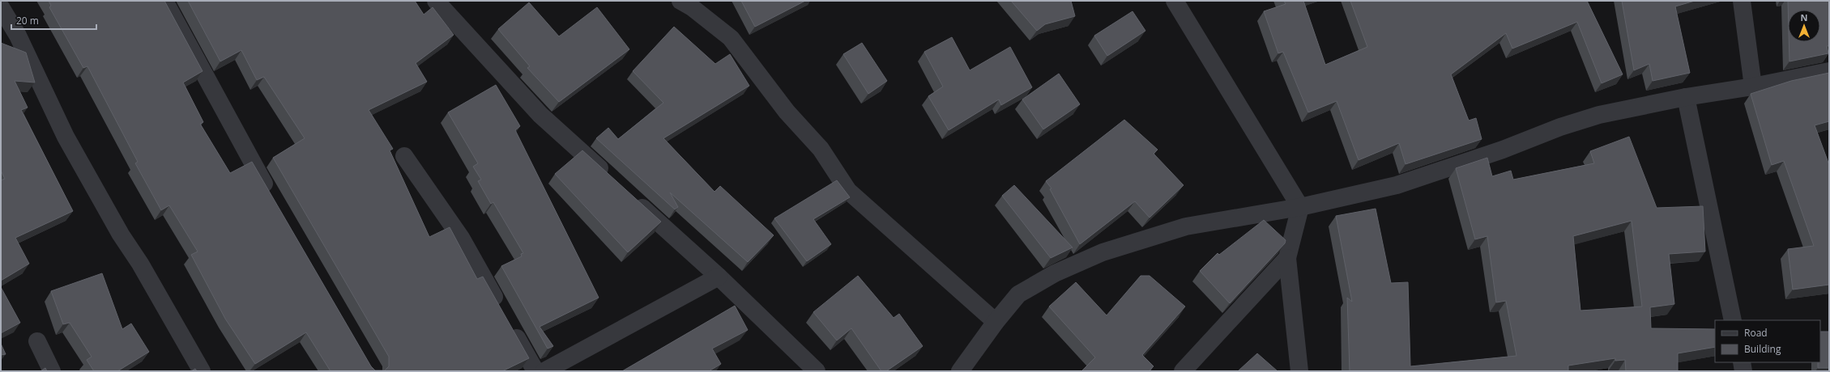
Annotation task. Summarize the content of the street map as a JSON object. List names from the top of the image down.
{
  "legend": ["Road", "Building"],
  "scale_bar": "20 m",
  "north": "top"
}
